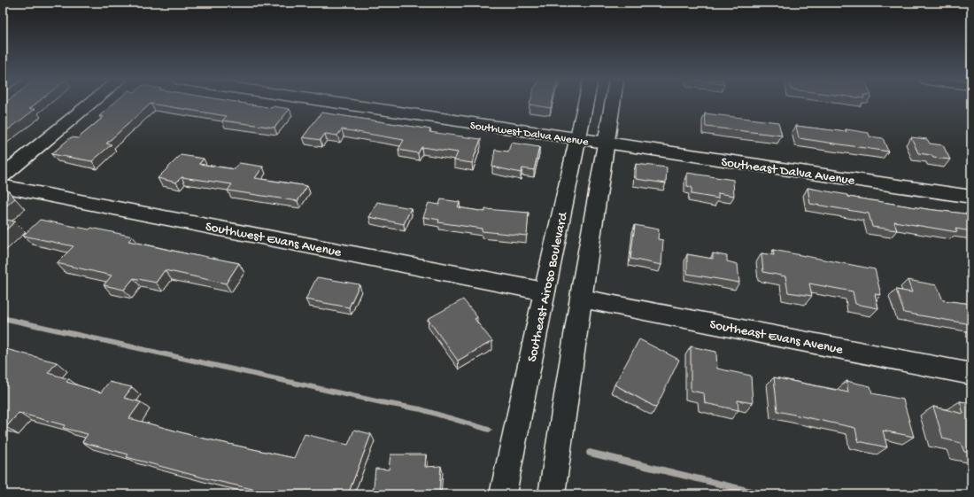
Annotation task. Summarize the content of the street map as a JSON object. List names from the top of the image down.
{
  "streets": {
    "street": [
      "Southwest Dalva Avenue",
      "Southeast Dalva Avenue",
      "Southwest Evans Avenue",
      "Southeast Airoso Boulevard",
      "Southeast Evans Avenue"
    ]
  },
  "crossings": [
    ["Southwest Dalva Avenue", "Southeast Dalva Avenue"],
    ["Southwest Dalva Avenue", "Southeast Airoso Boulevard"],
    ["Southwest Evans Avenue", "Southeast Airoso Boulevard"]
  ]
}
